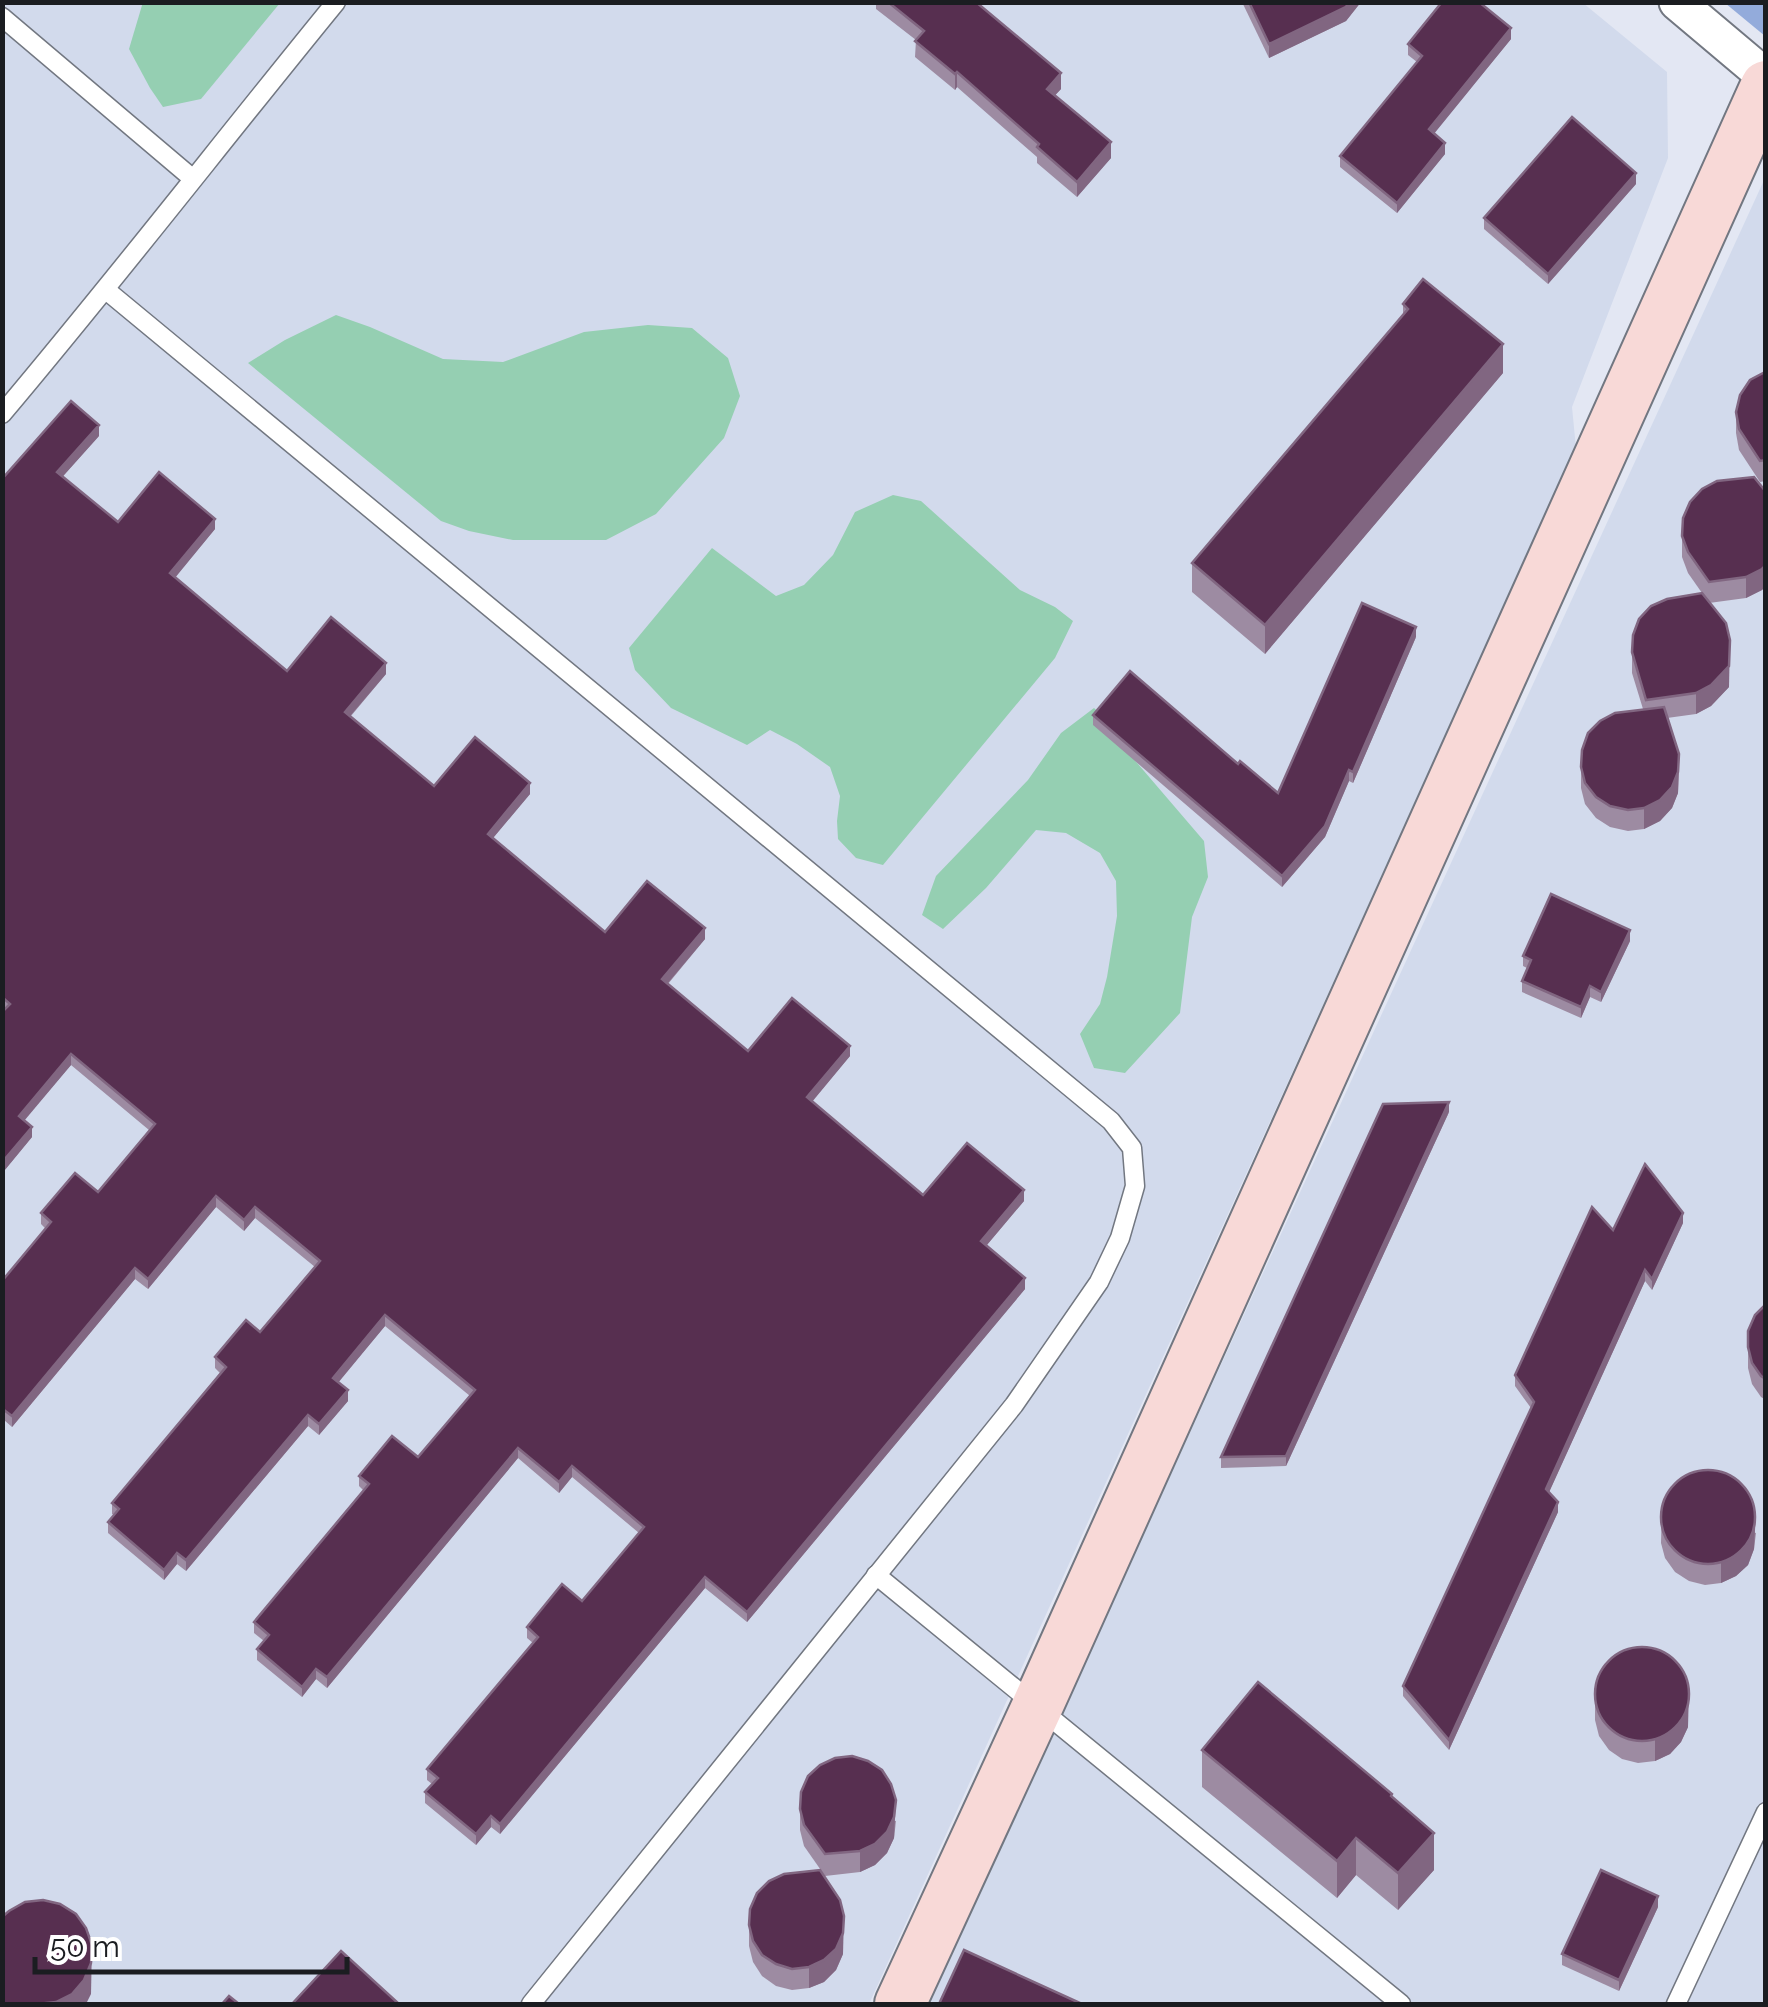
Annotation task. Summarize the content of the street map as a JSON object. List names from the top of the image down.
{
  "scale_bar": "50 m"
}
